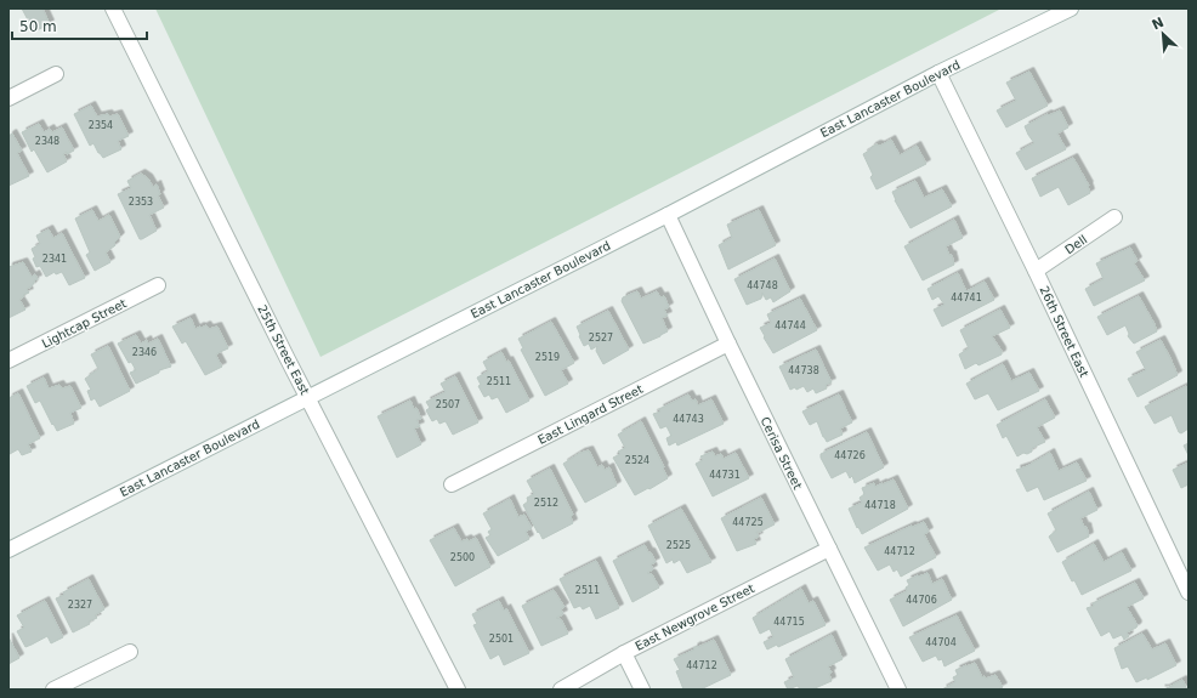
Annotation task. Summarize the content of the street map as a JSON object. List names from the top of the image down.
{
  "streets": {
    "street": [
      "East Lancaster Boulevard",
      "Dell",
      "Lightcap Street",
      "26th Street East",
      "25th Street East",
      "East Lingard Street",
      "Cerisa Street",
      "East Newgrove Street"
    ]
  },
  "crossings": [
    ["East Lancaster Boulevard", "26th Street East"],
    ["East Lancaster Boulevard", "25th Street East"],
    ["East Lancaster Boulevard", "Cerisa Street"],
    ["Dell", "26th Street East"],
    ["East Lingard Street", "Cerisa Street"],
    ["Cerisa Street", "East Newgrove Street"]
  ],
  "house_numbers": [
    "2354",
    "2348",
    "2353",
    "2341",
    "44748",
    "44741",
    "44744",
    "2527",
    "2346",
    "2519",
    "44738",
    "2511",
    "2507",
    "44743",
    "44726",
    "2524",
    "44731",
    "2512",
    "44718",
    "44725",
    "2525",
    "44712",
    "2500",
    "2511",
    "44706",
    "2327",
    "44715",
    "2501",
    "44704",
    "44712"
  ],
  "scale_bar": "50 m",
  "north": "top left"
}
